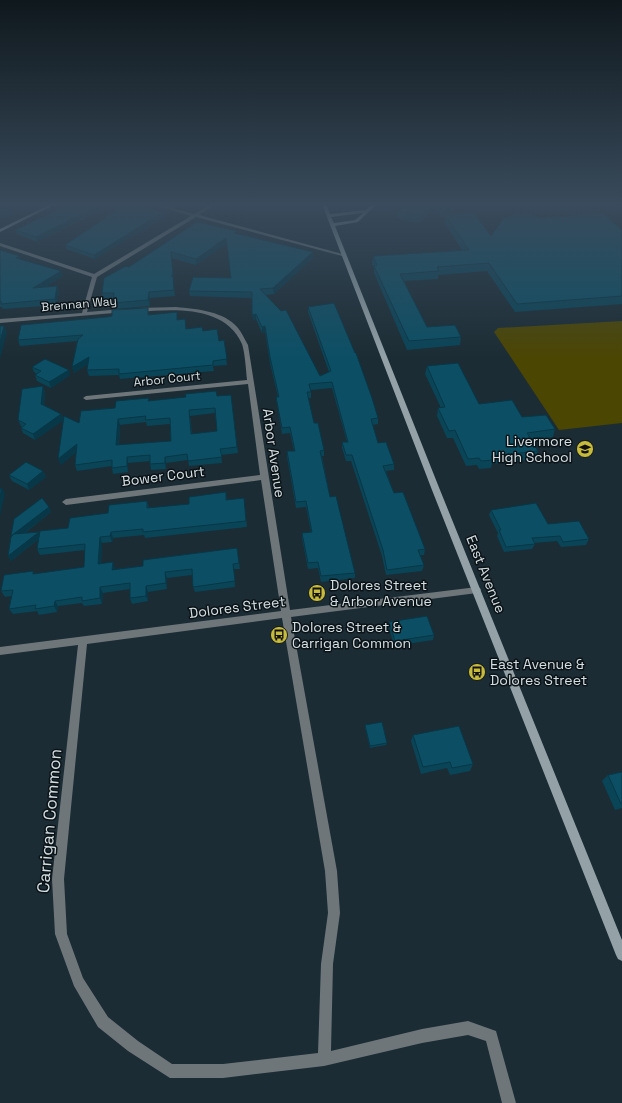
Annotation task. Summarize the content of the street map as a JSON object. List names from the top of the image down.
{
  "streets": {
    "main road": ["East Avenue"],
    "street": [
      "Brennan Way",
      "Arbor Court",
      "Arbor Avenue",
      "Bower Court",
      "Dolores Street",
      "Carrigan Common"
    ]
  },
  "crossings": [
    ["Brennan Way", "Arbor Avenue"],
    ["Arbor Court", "Arbor Avenue"],
    ["Arbor Avenue", "Bower Court"],
    ["Arbor Avenue", "Dolores Street"],
    ["East Avenue", "Dolores Street"],
    ["Dolores Street", "Carrigan Common"]
  ],
  "places": {
    "school or university": ["Livermore High School"],
    "bus stop": ["Dolores Street & Arbor Avenue", "Dolores Street & Carrigan Common", "East Avenue & Dolores Street"]
  }
}
